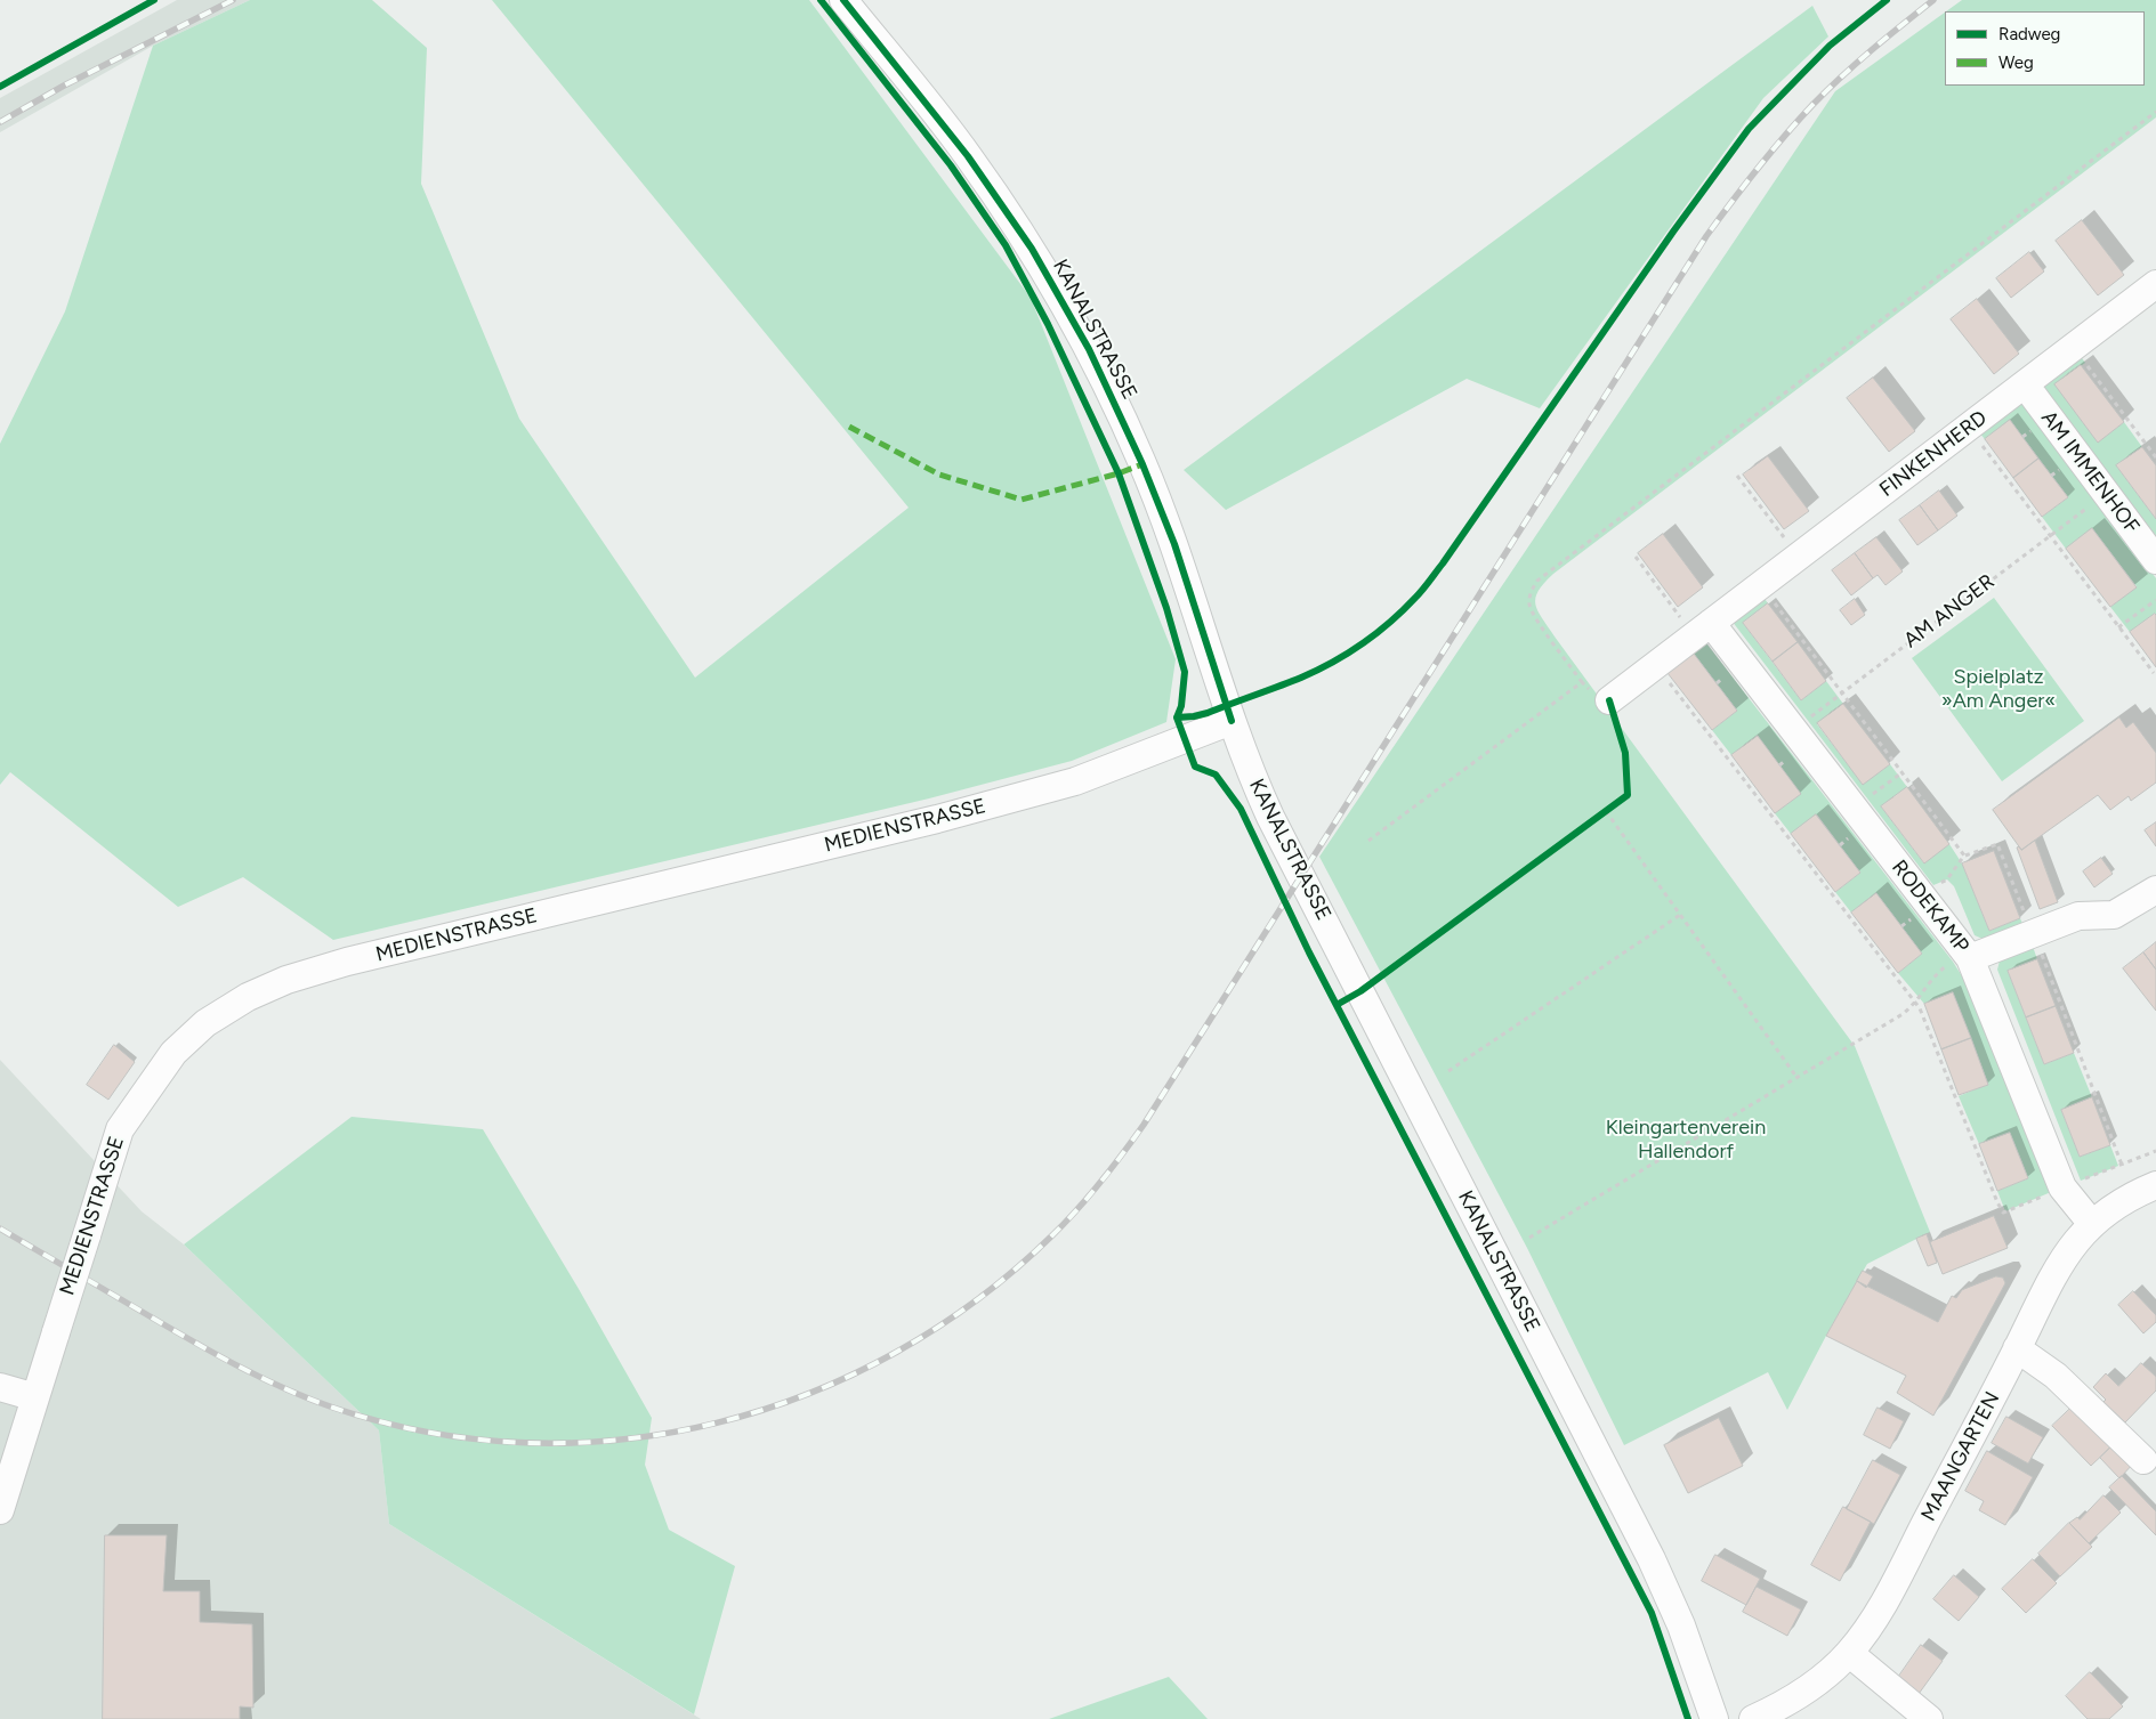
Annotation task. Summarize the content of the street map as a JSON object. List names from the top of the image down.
{
  "streets": {
    "street": [
      "KANALSTRASSE",
      "FINKENHERD",
      "AM IMMENHOF",
      "MEDIENSTRASSE",
      "RODEKAMP",
      "MAANGARTEN"
    ],
    "path": ["AM ANGER"]
  },
  "crossings": [
    ["KANALSTRASSE", "MEDIENSTRASSE"],
    ["FINKENHERD", "AM IMMENHOF"],
    ["FINKENHERD", "RODEKAMP"],
    ["AM IMMENHOF", "AM ANGER"],
    ["AM ANGER", "RODEKAMP"],
    ["RODEKAMP", "MAANGARTEN"]
  ],
  "parks": ["Spielplatz »Am Anger«", "Kleingartenverein Hallendorf"],
  "legend": ["Radweg", "Weg"]
}
